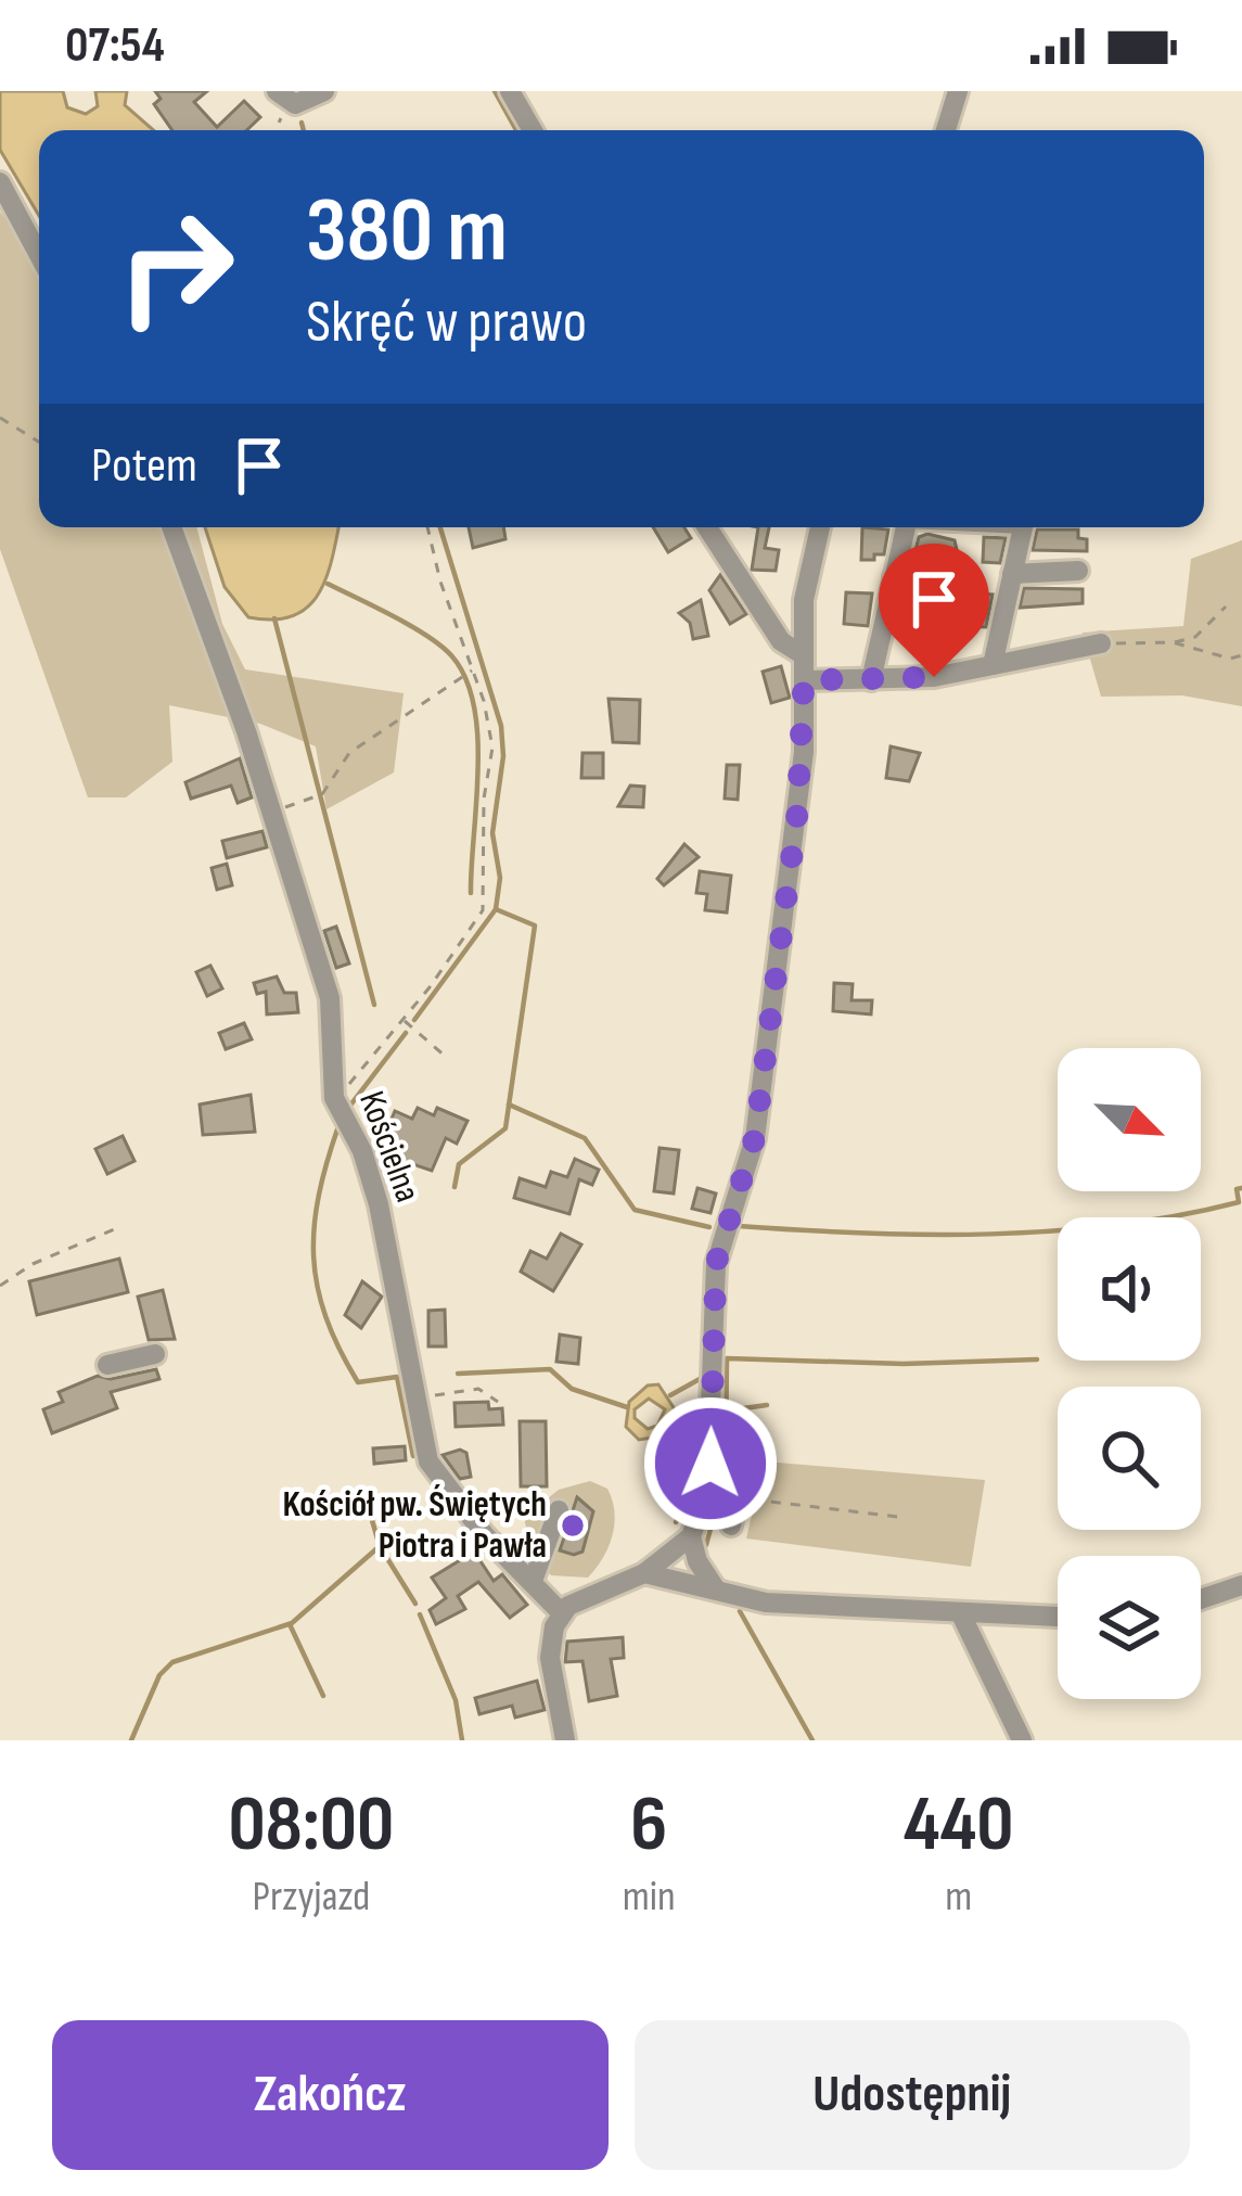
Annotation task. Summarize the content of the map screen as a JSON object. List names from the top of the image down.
{
  "streets": {
    "street": ["Kościelna"]
  },
  "places": ["Kościół pw. Świętych Piotra i Pawła"],
  "north": "bottom right",
  "page": {
    "status": "07:54",
    "turn": ["380 m", "Skręć w prawo"],
    "then": "Potem",
    "eta": [
      "08:00",
      "Przyjazd",
      "6",
      "min",
      "440",
      "m"
    ],
    "buttons": ["Zakończ", "Udostępnij"]
  }
}
